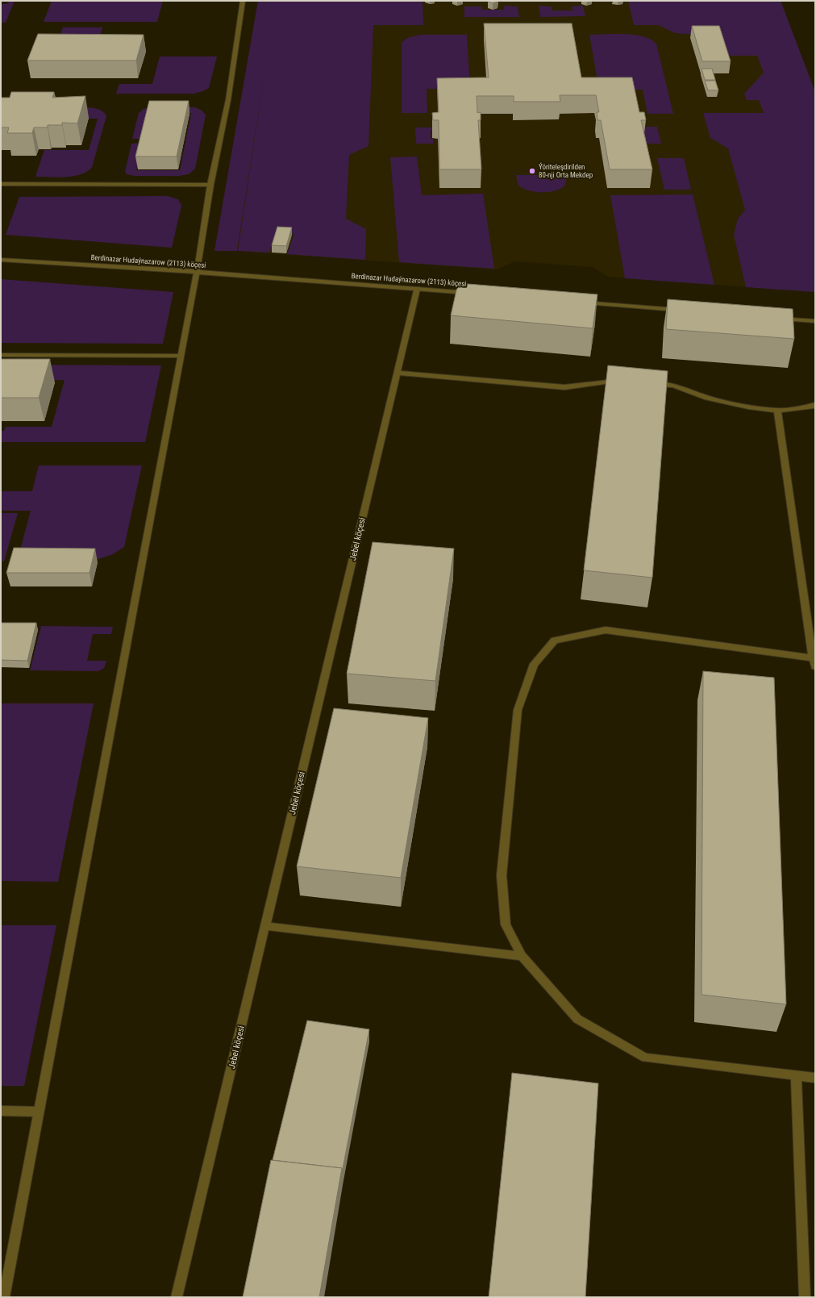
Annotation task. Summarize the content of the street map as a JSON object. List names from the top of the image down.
{
  "streets": {
    "street": ["Berdinazar Hudaýnazarow (2113) köçesi", "Jebel köçesi"]
  },
  "crossings": [
    ["Berdinazar Hudaýnazarow (2113) köçesi", "Jebel köçesi"]
  ],
  "places": ["Ýöriteleşdirilden 80-nji Orta Mekdep"]
}
